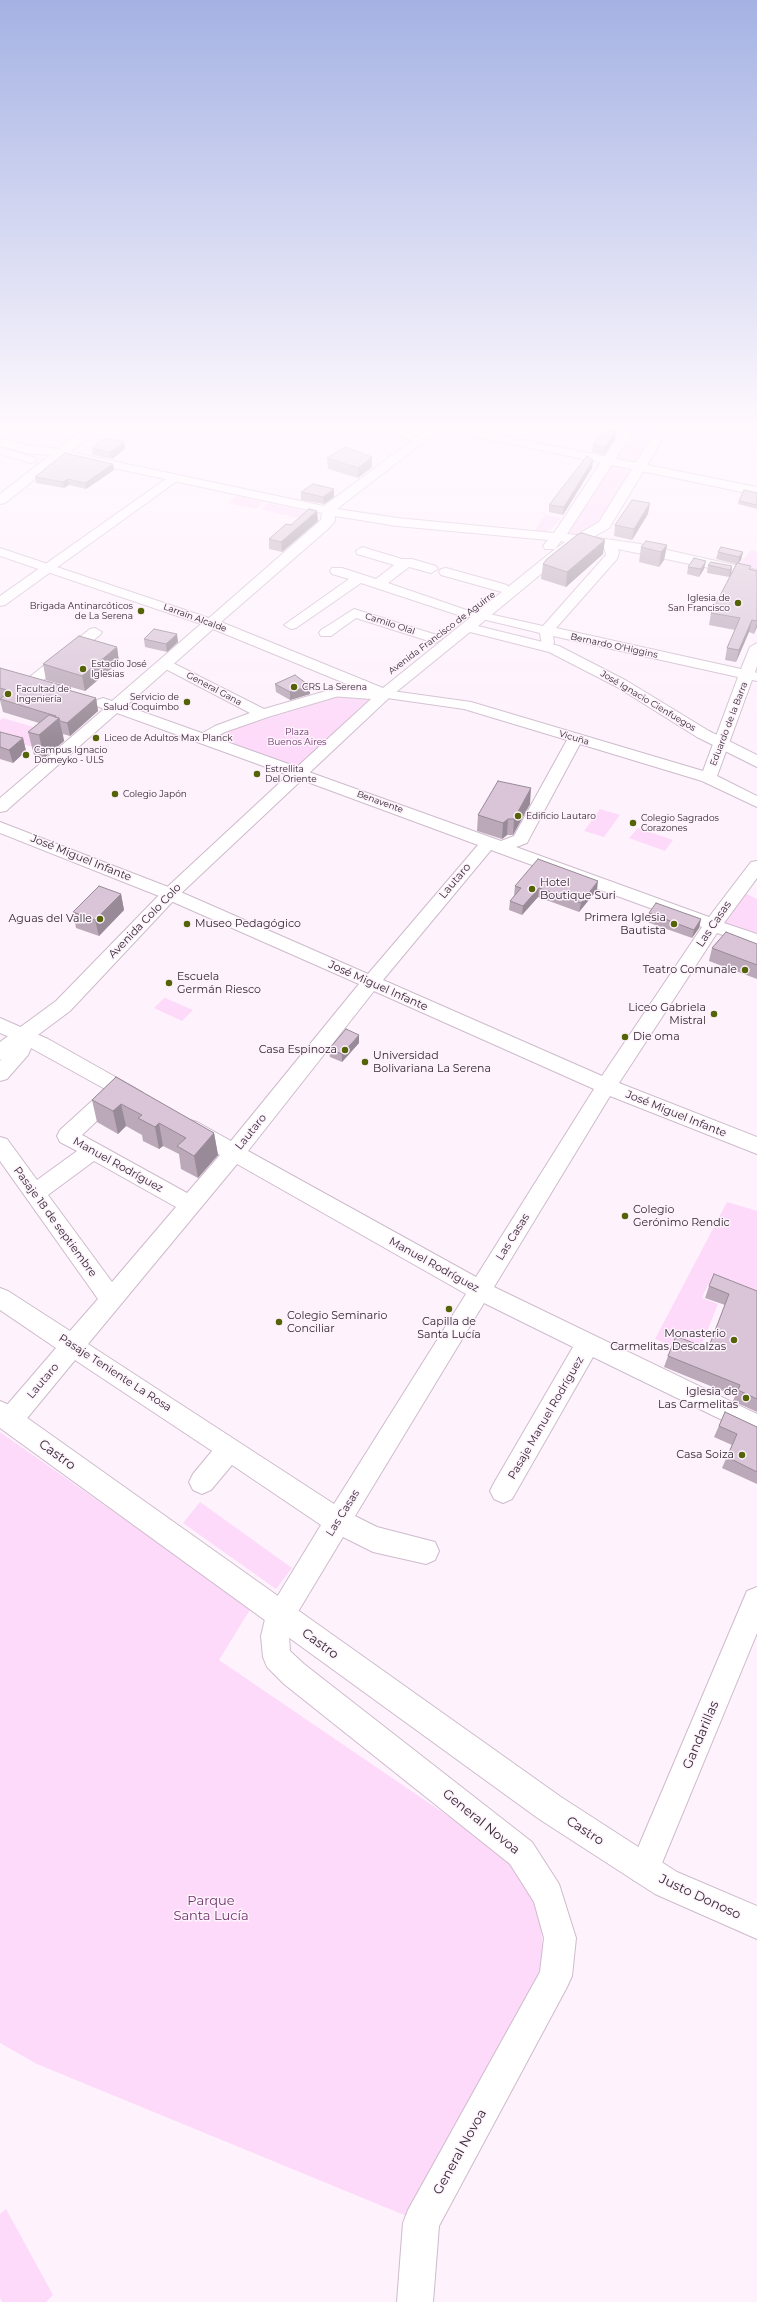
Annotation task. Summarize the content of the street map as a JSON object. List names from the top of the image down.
{
  "streets": {
    "main road": [
      "Larraín Alcalde",
      "Avenida Francisco de Aguirre",
      "José Ignacio Cienfuegos",
      "Benavente",
      "Avenida Colo Colo",
      "Castro",
      "Justo Donoso"
    ],
    "street": [
      "Camilo Olal",
      "Bernardo O'Higgins",
      "General Gana",
      "Eduardo de la Barra",
      "Vicuña",
      "José Miguel Infante",
      "Lautaro",
      "Las Casas",
      "Manuel Rodríguez",
      "Pasaje 18 de septiembre",
      "Pasaje Teniente La Rosa",
      "Pasaje Manuel Rodríguez",
      "Gandarillas",
      "General Novoa"
    ]
  },
  "crossings": [
    ["Larraín Alcalde", "Avenida Francisco de Aguirre"],
    ["Larraín Alcalde", "Vicuña"],
    ["Camilo Olal", "Avenida Francisco de Aguirre"],
    ["Avenida Francisco de Aguirre", "Bernardo O'Higgins"],
    ["Avenida Francisco de Aguirre", "General Gana"],
    ["Avenida Francisco de Aguirre", "José Ignacio Cienfuegos"],
    ["Avenida Francisco de Aguirre", "Vicuña"],
    ["Avenida Francisco de Aguirre", "Benavente"],
    ["Avenida Francisco de Aguirre", "Avenida Colo Colo"],
    ["Bernardo O'Higgins", "José Ignacio Cienfuegos"],
    ["Bernardo O'Higgins", "Eduardo de la Barra"],
    ["José Ignacio Cienfuegos", "Eduardo de la Barra"],
    ["Eduardo de la Barra", "Vicuña"],
    ["Vicuña", "Lautaro"],
    ["Benavente", "Lautaro"],
    ["Benavente", "Avenida Colo Colo"],
    ["Benavente", "Las Casas"],
    ["José Miguel Infante", "Lautaro"],
    ["José Miguel Infante", "Avenida Colo Colo"],
    ["José Miguel Infante", "Las Casas"],
    ["Lautaro", "Manuel Rodríguez"],
    ["Lautaro", "Pasaje 18 de septiembre"],
    ["Lautaro", "Pasaje Teniente La Rosa"],
    ["Lautaro", "Castro"],
    ["Las Casas", "Manuel Rodríguez"],
    ["Las Casas", "Pasaje Teniente La Rosa"],
    ["Las Casas", "Castro"],
    ["Las Casas", "General Novoa"],
    ["Manuel Rodríguez", "Pasaje Manuel Rodríguez"],
    ["Castro", "Gandarillas"],
    ["Castro", "General Novoa"],
    ["Castro", "Justo Donoso"],
    ["Gandarillas", "Justo Donoso"]
  ],
  "parks": ["Plaza Buenos Aires", "Parque Santa Lucía"],
  "places": [
    "Iglesia de San Francisco",
    "Brigada Antinarcóticos de La Serena",
    "Estadio José Iglesias",
    "CRS La Serena",
    "Facultad de Ingeniería",
    "Servicio de Salud Coquimbo",
    "Liceo de Adultos Max Planck",
    "Campus Ignacio Domeyko - ULS",
    "Estrellita Del Oriente",
    "Colegio Japón",
    "Edificio Lautaro",
    "Colegio Sagrados Corazones",
    "Hotel Boutique Suri",
    "Aguas del Valle",
    "Museo Pedagógico",
    "Primera Iglesia Bautista",
    "Teatro Comunale",
    "Escuela Germán Riesco",
    "Liceo Gabriela Mistral",
    "Die oma",
    "Casa Espinoza",
    "Universidad Bolivariana La Serena",
    "Colegio Gerónimo Rendic",
    "Capilla de Santa Lucía",
    "Colegio Seminario Conciliar",
    "Monasterio Carmelitas Descalzas",
    "Iglesia de Las Carmelitas",
    "Casa Soiza"
  ]
}
